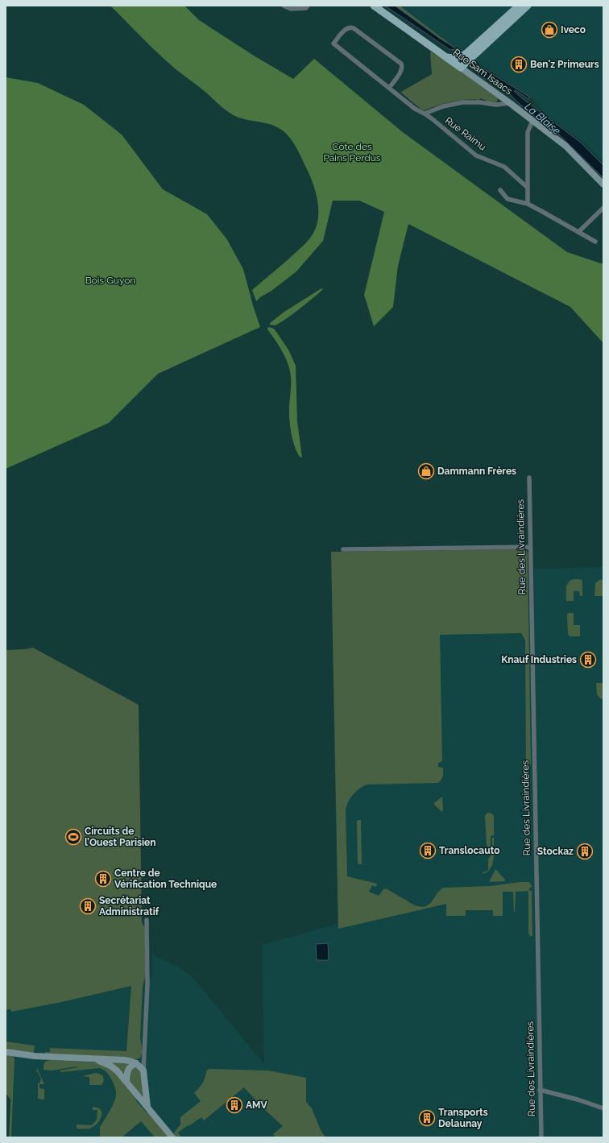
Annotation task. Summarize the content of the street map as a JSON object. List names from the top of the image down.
{
  "streets": {
    "main road": ["Rue Sam Isaacs"],
    "street": ["Rue Raimu", "Rue des Livraindières"]
  },
  "water": ["La Blaise"],
  "parks": ["Côte des Pains Perdus", "Bois Guyon"],
  "places": {
    "shop": ["Iveco", "Dammann Frères"],
    "building": [
      "Ben'z Primeurs",
      "Knauf Industries",
      "Translocauto",
      "Stockaz",
      "Centre de Vérification Technique",
      "Secrétariat Administratif",
      "AMV",
      "Transports Delaunay"
    ],
    "sports": ["Circuits de l’Ouest Parisien"]
  }
}
